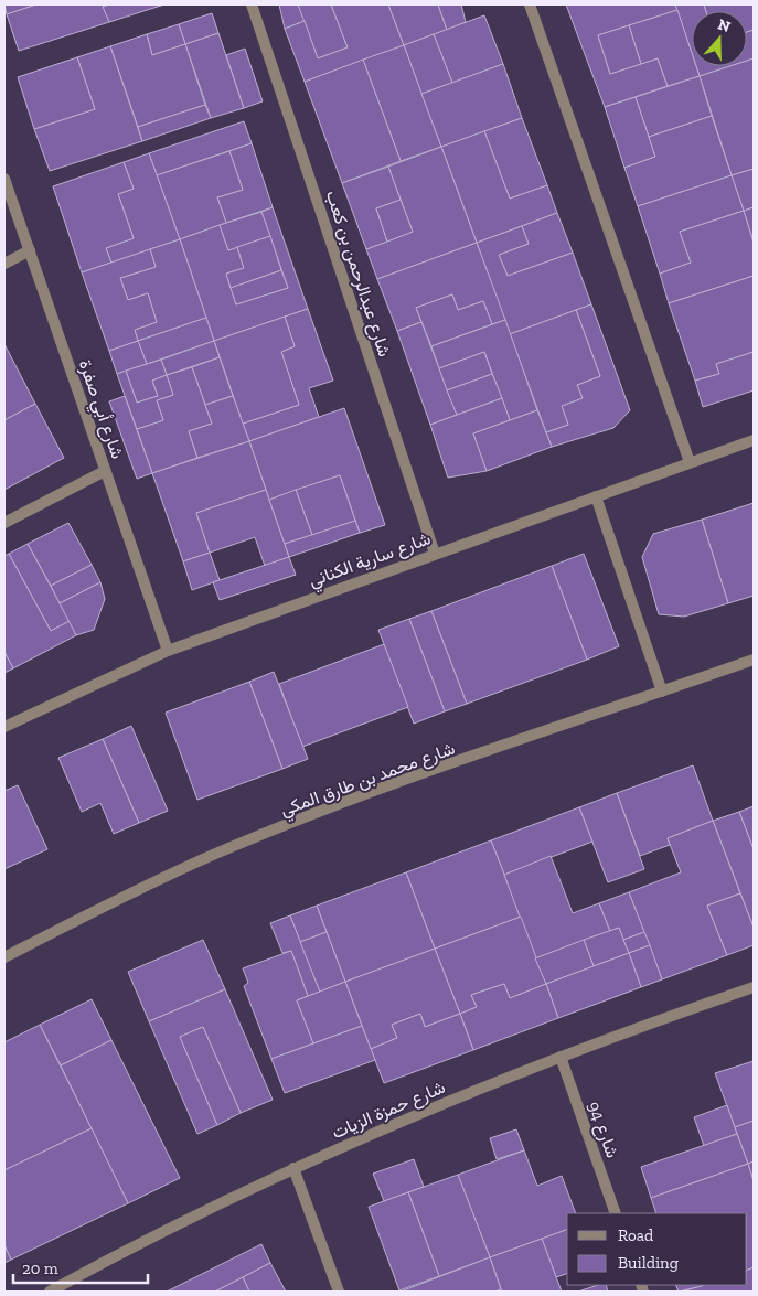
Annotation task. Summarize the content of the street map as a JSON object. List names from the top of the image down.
{
  "streets": {
    "street": [
      "شارع عبدالرحمن بن كعب",
      "شارع أبي صفرة",
      "شارع سارية الكناني",
      "شارع محمد بن طارق المكي",
      "شارع حمزة الزيات",
      "شارع 94"
    ]
  },
  "crossings": [
    ["شارع عبدالرحمن بن كعب", "شارع سارية الكناني"],
    ["شارع أبي صفرة", "شارع سارية الكناني"],
    ["شارع حمزة الزيات", "شارع 94"]
  ],
  "legend": ["Road", "Building"],
  "scale_bar": "20 m",
  "north": "top"
}
